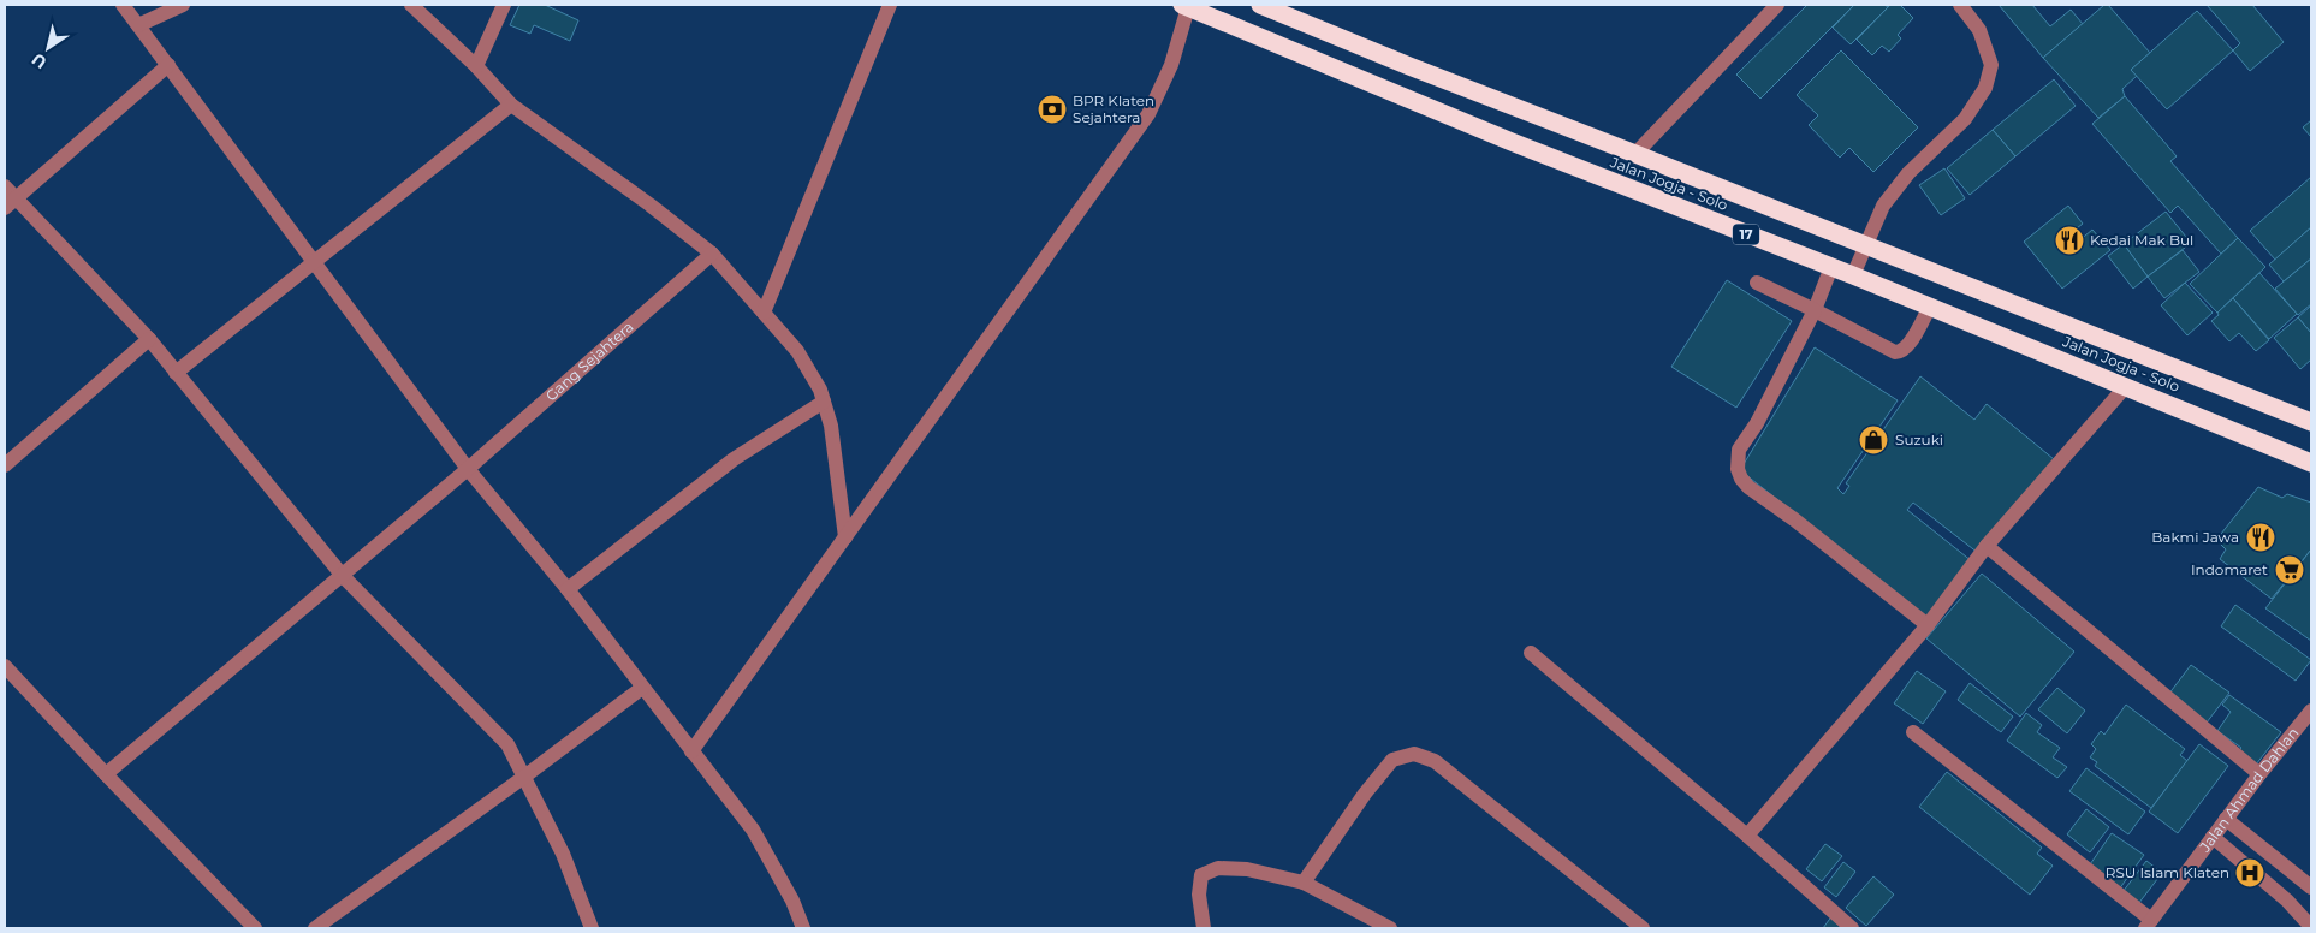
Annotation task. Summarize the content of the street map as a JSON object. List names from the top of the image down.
{
  "streets": {
    "highway": ["Jalan Jogja - Solo", "17"],
    "street": ["Gang Sejahtera", "Jalan Ahmad Dahlan"]
  },
  "places": {
    "bank": ["BPR Klaten Sejahtera"],
    "restaurant": ["Kedai Mak Bul", "Bakmi Jawa"],
    "shop": ["Suzuki"],
    "supermarket": ["Indomaret"],
    "hospital": ["RSU Islam Klaten"]
  },
  "north": "bottom left"
}
